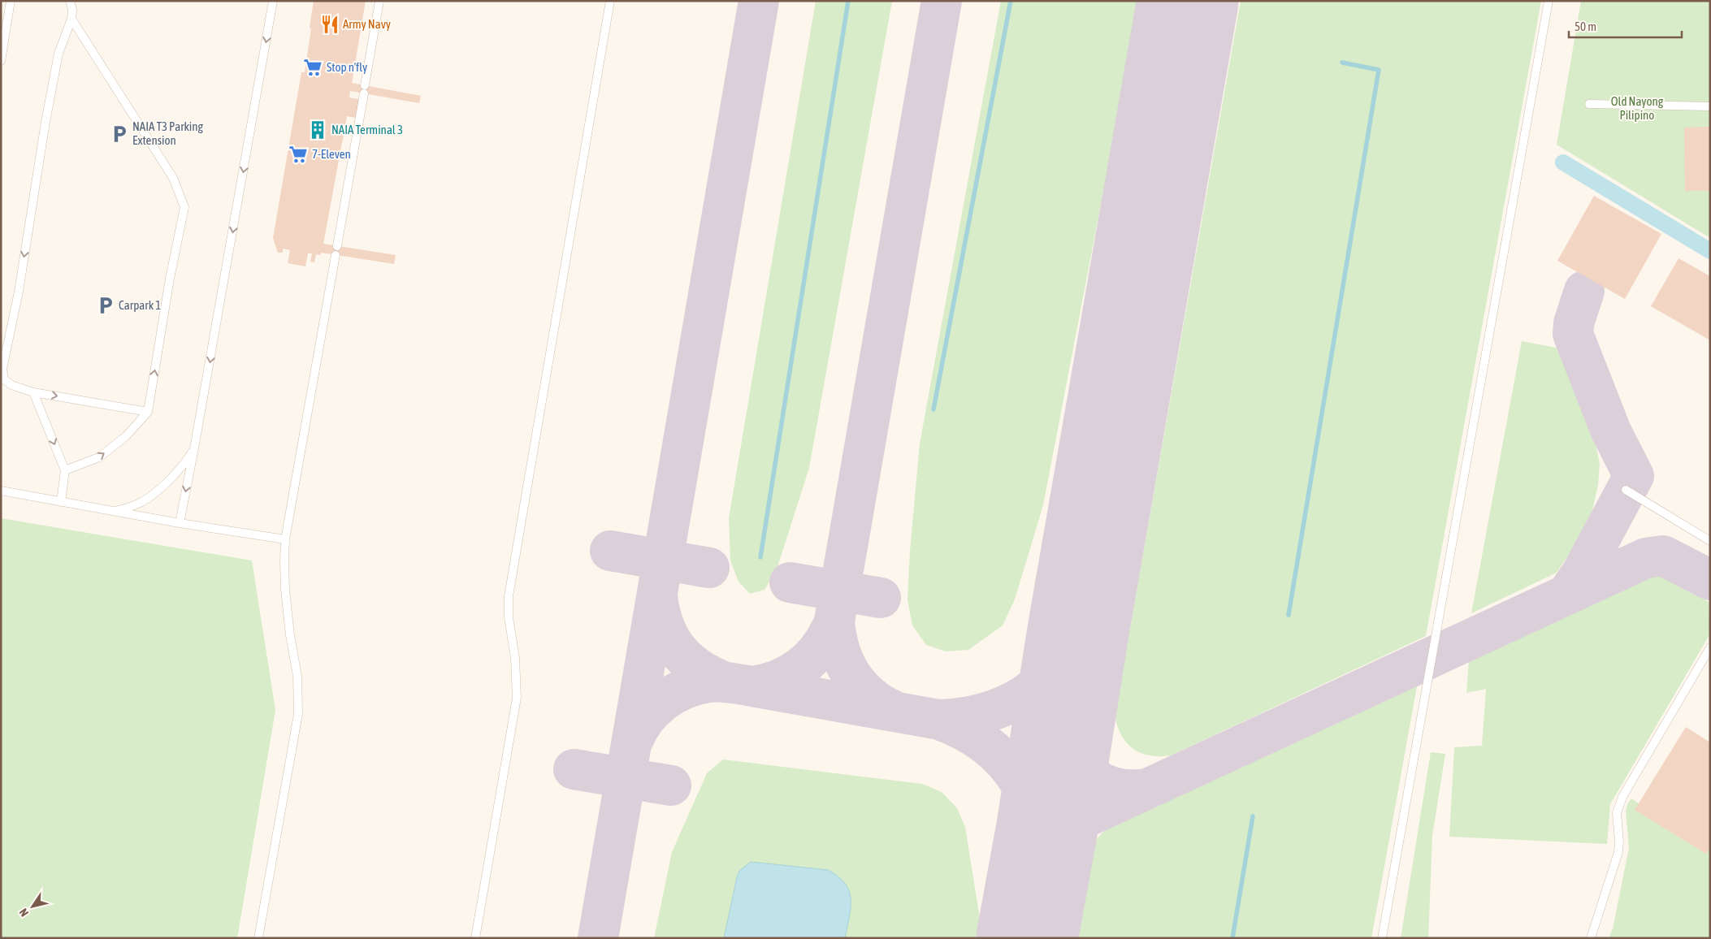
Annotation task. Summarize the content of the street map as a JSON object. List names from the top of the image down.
{
  "parks": ["Old Nayong Pilipino"],
  "places": {
    "restaurant": ["Army Navy"],
    "supermarket": ["Stop n'fly", "7-Eleven"],
    "building": ["NAIA Terminal 3"],
    "parking": ["NAIA T3 Parking Extension", "Carpark 1"]
  },
  "scale_bar": "50 m",
  "north": "bottom left"
}
